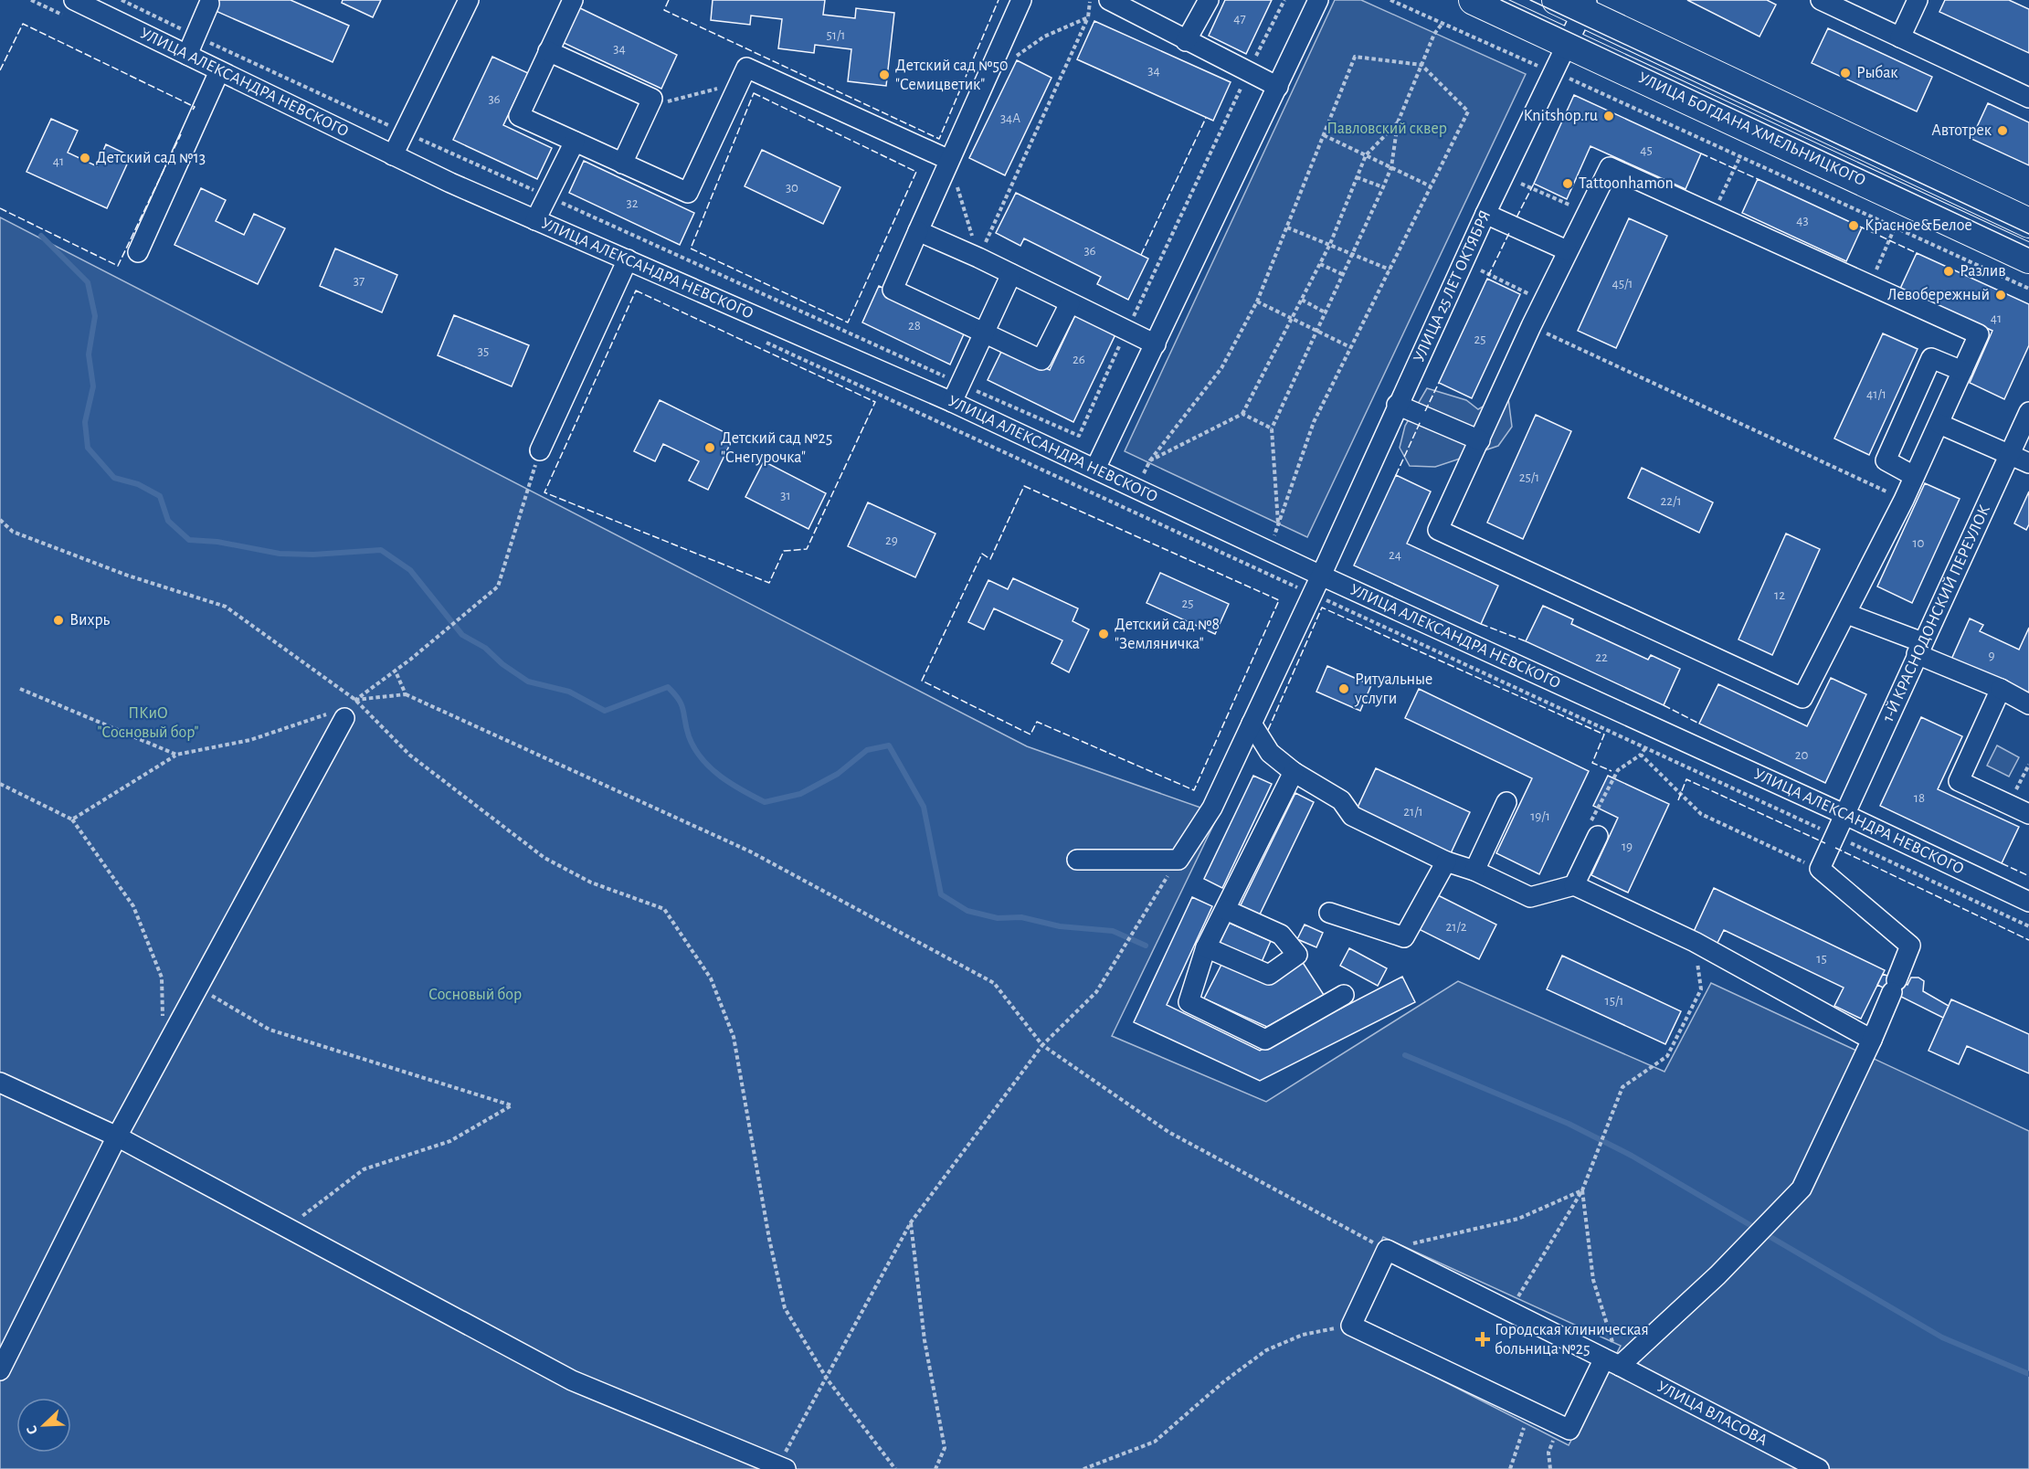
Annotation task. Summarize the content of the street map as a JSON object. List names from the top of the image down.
{
  "streets": {
    "highway": ["УЛИЦА БОГДАНА ХМЕЛЬНИЦКОГО"],
    "street": [
      "УЛИЦА АЛЕКСАНДРА НЕВСКОГО",
      "УЛИЦА 25 ЛЕТ ОКТЯБРЯ",
      "1-Й КРАСНОДОНСКИЙ ПЕРЕУЛОК",
      "УЛИЦА ВЛАСОВА"
    ]
  },
  "crossings": [
    ["УЛИЦА АЛЕКСАНДРА НЕВСКОГО", "УЛИЦА 25 ЛЕТ ОКТЯБРЯ"],
    ["УЛИЦА АЛЕКСАНДРА НЕВСКОГО", "1-Й КРАСНОДОНСКИЙ ПЕРЕУЛОК"],
    ["УЛИЦА БОГДАНА ХМЕЛЬНИЦКОГО", "УЛИЦА 25 ЛЕТ ОКТЯБРЯ"]
  ],
  "parks": ["Павловский сквер", "ПКиО \"Сосновый бор\"", "Сосновый бор"],
  "places": {
    "other": [
      "Рыбак",
      "Детский сад №50 \"Семицветик\"",
      "Knitshop.ru",
      "Автотрек",
      "Детский сад №13",
      "Tattoonhamon",
      "Красное&Белое",
      "Разлив",
      "Левобережный",
      "Детский сад №25 \"Снегурочка\"",
      "Вихрь",
      "Детский сад №8 \"Земляничка\"",
      "Ритуальные услуги"
    ],
    "health": ["Городская клиническая больница №25"]
  },
  "house_numbers": [
    "47",
    "51/1",
    "34",
    "34",
    "36",
    "34А",
    "45",
    "41",
    "30",
    "32",
    "43",
    "36",
    "37",
    "45/1",
    "41",
    "28",
    "25",
    "35",
    "26",
    "41/1",
    "25/1",
    "31",
    "22/1",
    "29",
    "10",
    "24",
    "12",
    "25",
    "9",
    "22",
    "20",
    "18",
    "21/1",
    "19/1",
    "19",
    "21/2",
    "15",
    "15/1"
  ],
  "north": "bottom left"
}
